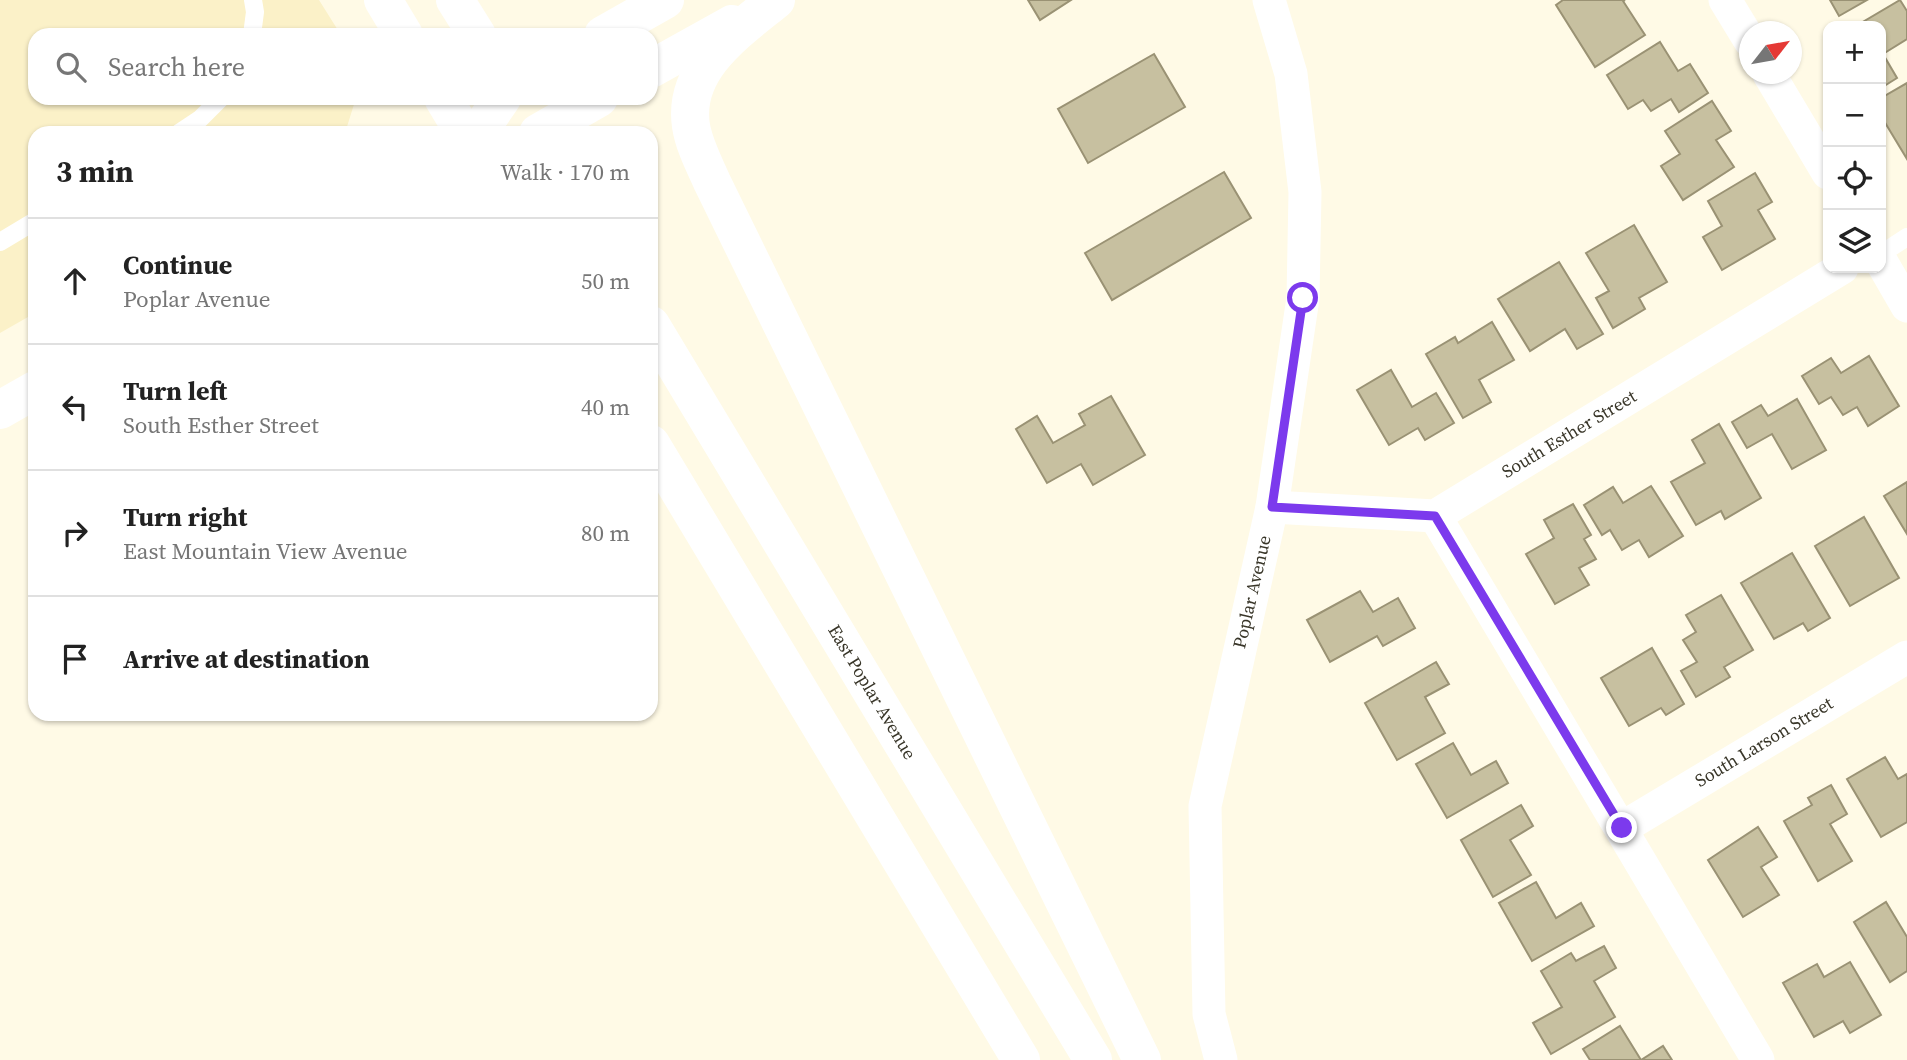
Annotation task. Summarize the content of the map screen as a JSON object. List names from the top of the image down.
{
  "streets": {
    "main road": ["East Poplar Avenue"],
    "street": ["South Esther Street", "Poplar Avenue", "South Larson Street"]
  },
  "north": "top right",
  "page": {
    "map_buttons": ["+", "−"],
    "search": "Search here",
    "heading": ["3 min", "Walk · 170 m"],
    "list": [
      ["Continue", "Poplar Avenue", "50 m"],
      ["Turn left", "South Esther Street", "40 m"],
      ["Turn right", "East Mountain View Avenue", "80 m"],
      "Arrive at destination"
    ]
  }
}
